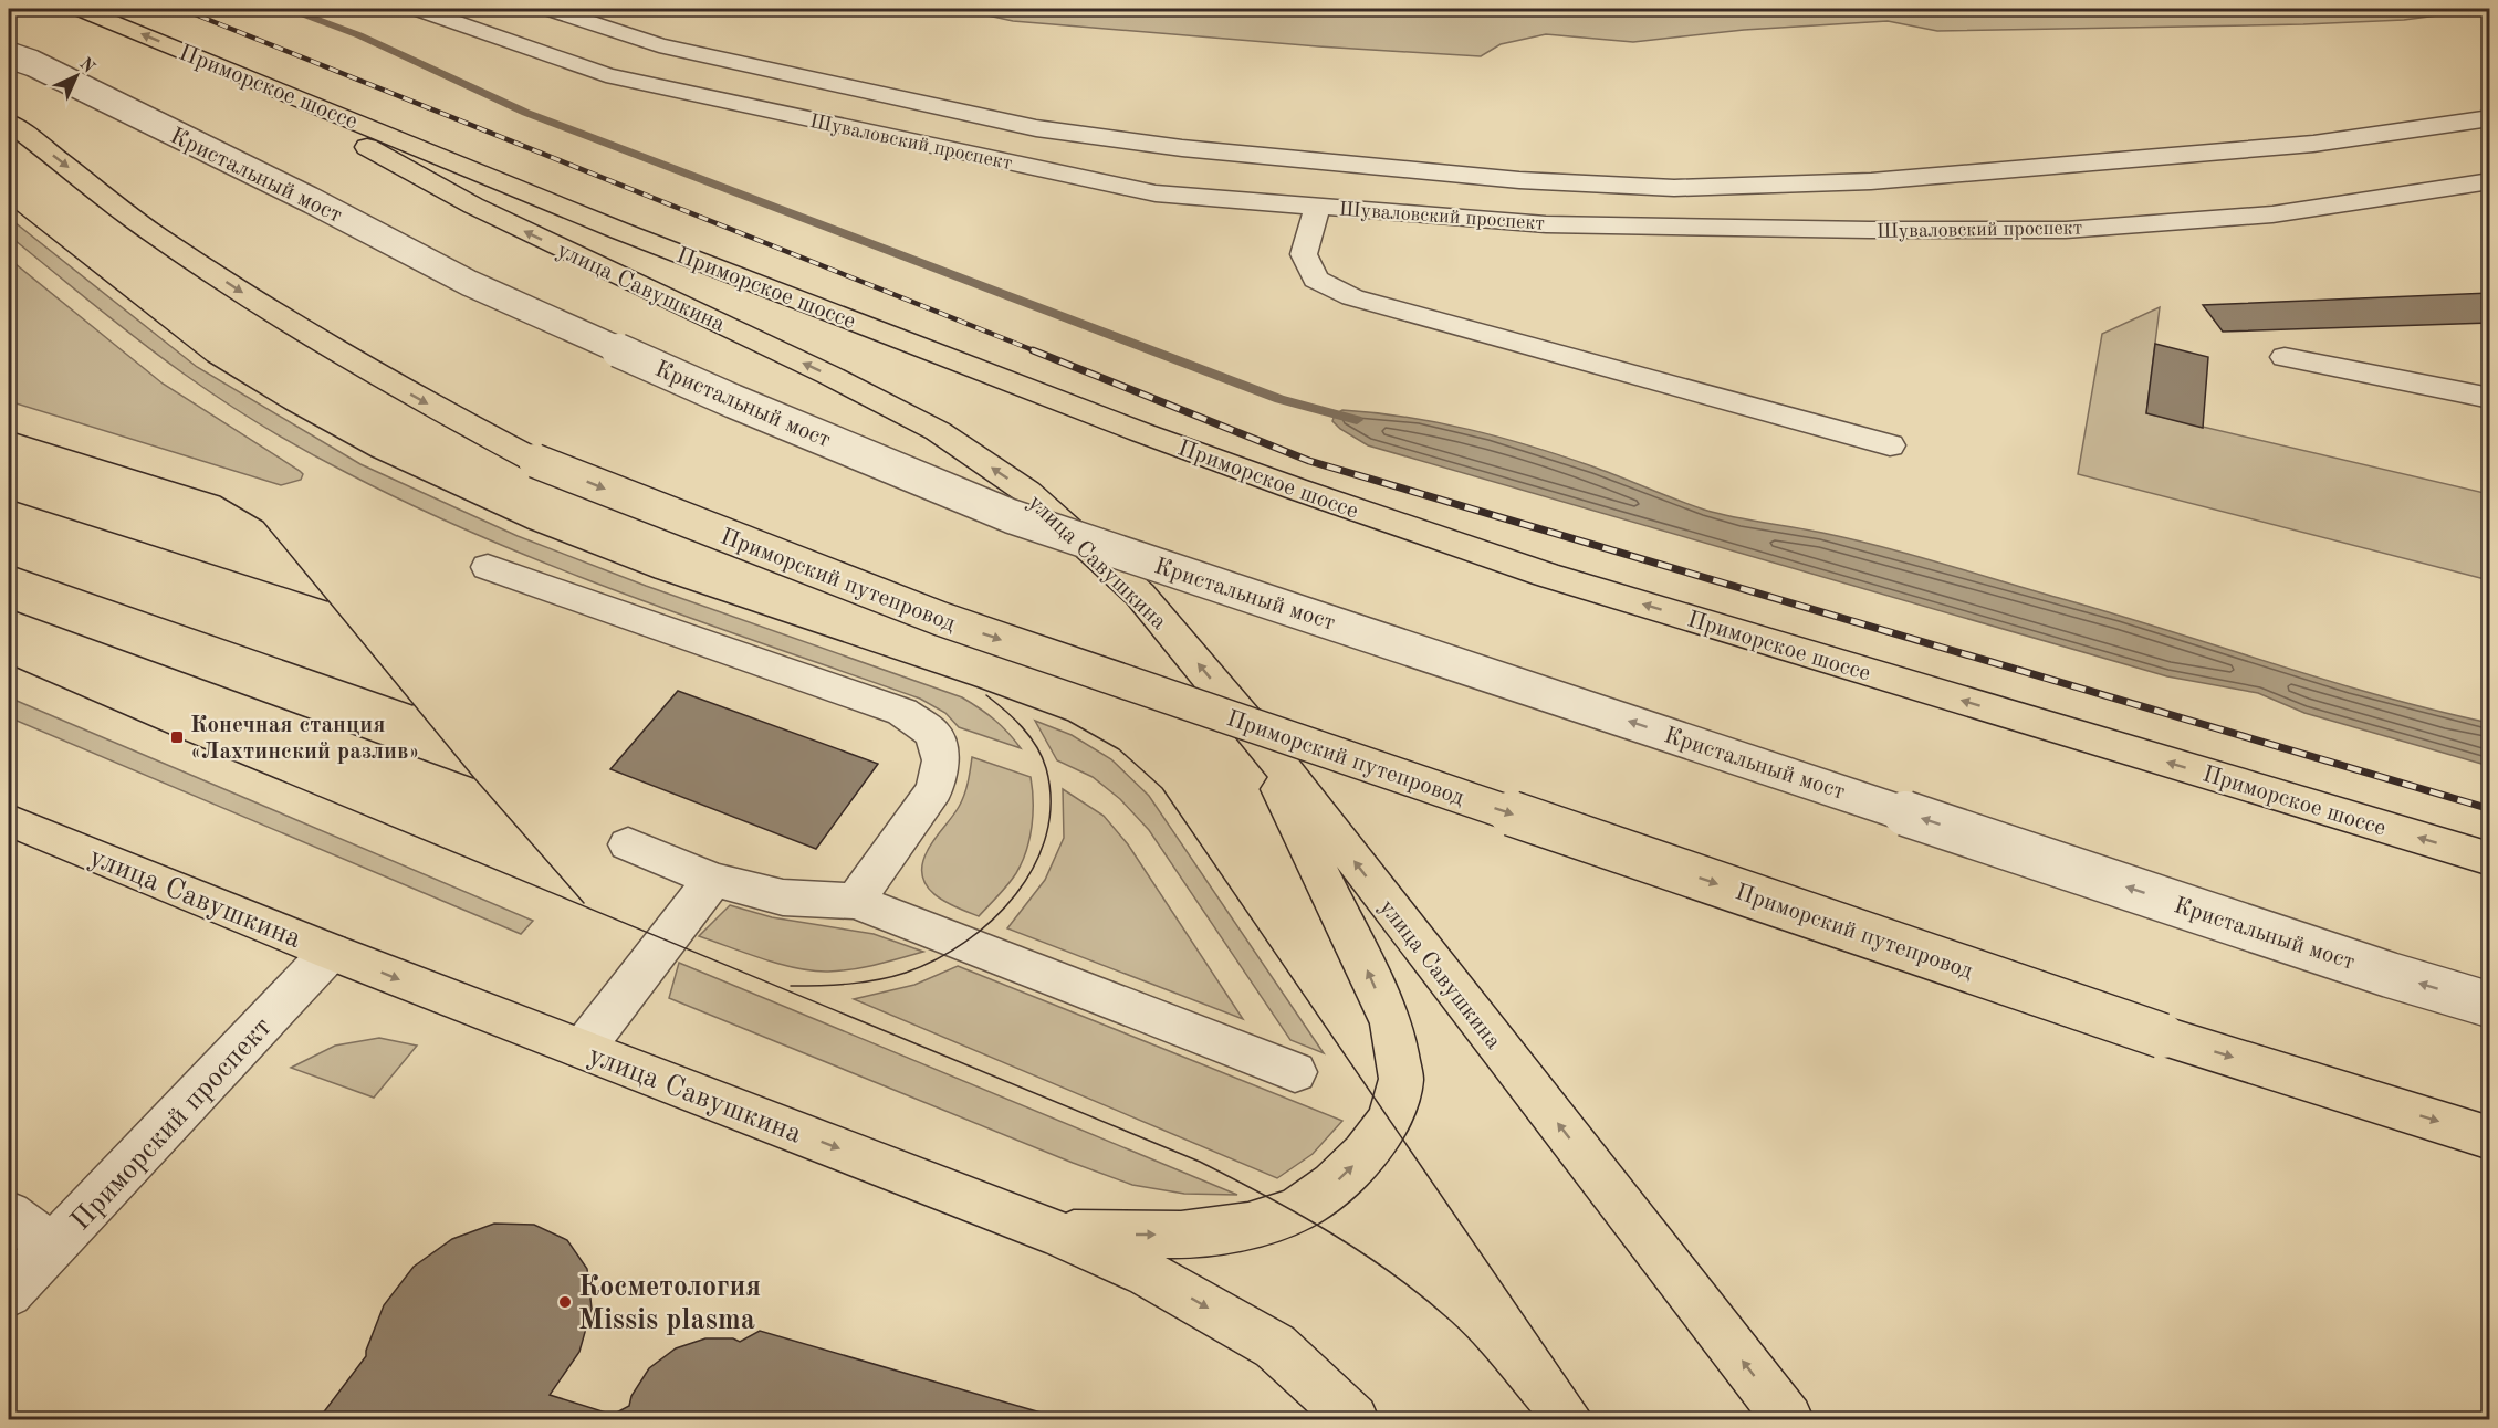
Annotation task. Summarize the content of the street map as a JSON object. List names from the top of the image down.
{
  "streets": {
    "main road": ["Приморское шоссе", "улица Савушкина", "Приморский путепровод"],
    "street": ["Шуваловский проспект", "Кристальный мост", "Приморский проспект"]
  },
  "crossings": [
    ["Приморское шоссе", "улица Савушкина"],
    ["улица Савушкина", "Приморский проспект"]
  ],
  "one_way": ["Приморское шоссе", "Кристальный мост", "Приморский путепровод"],
  "places": {
    "transit": ["Конечная станция «Лахтинский разлив»"],
    "other": ["Косметология Missis plasma"]
  },
  "north": "top right"
}
